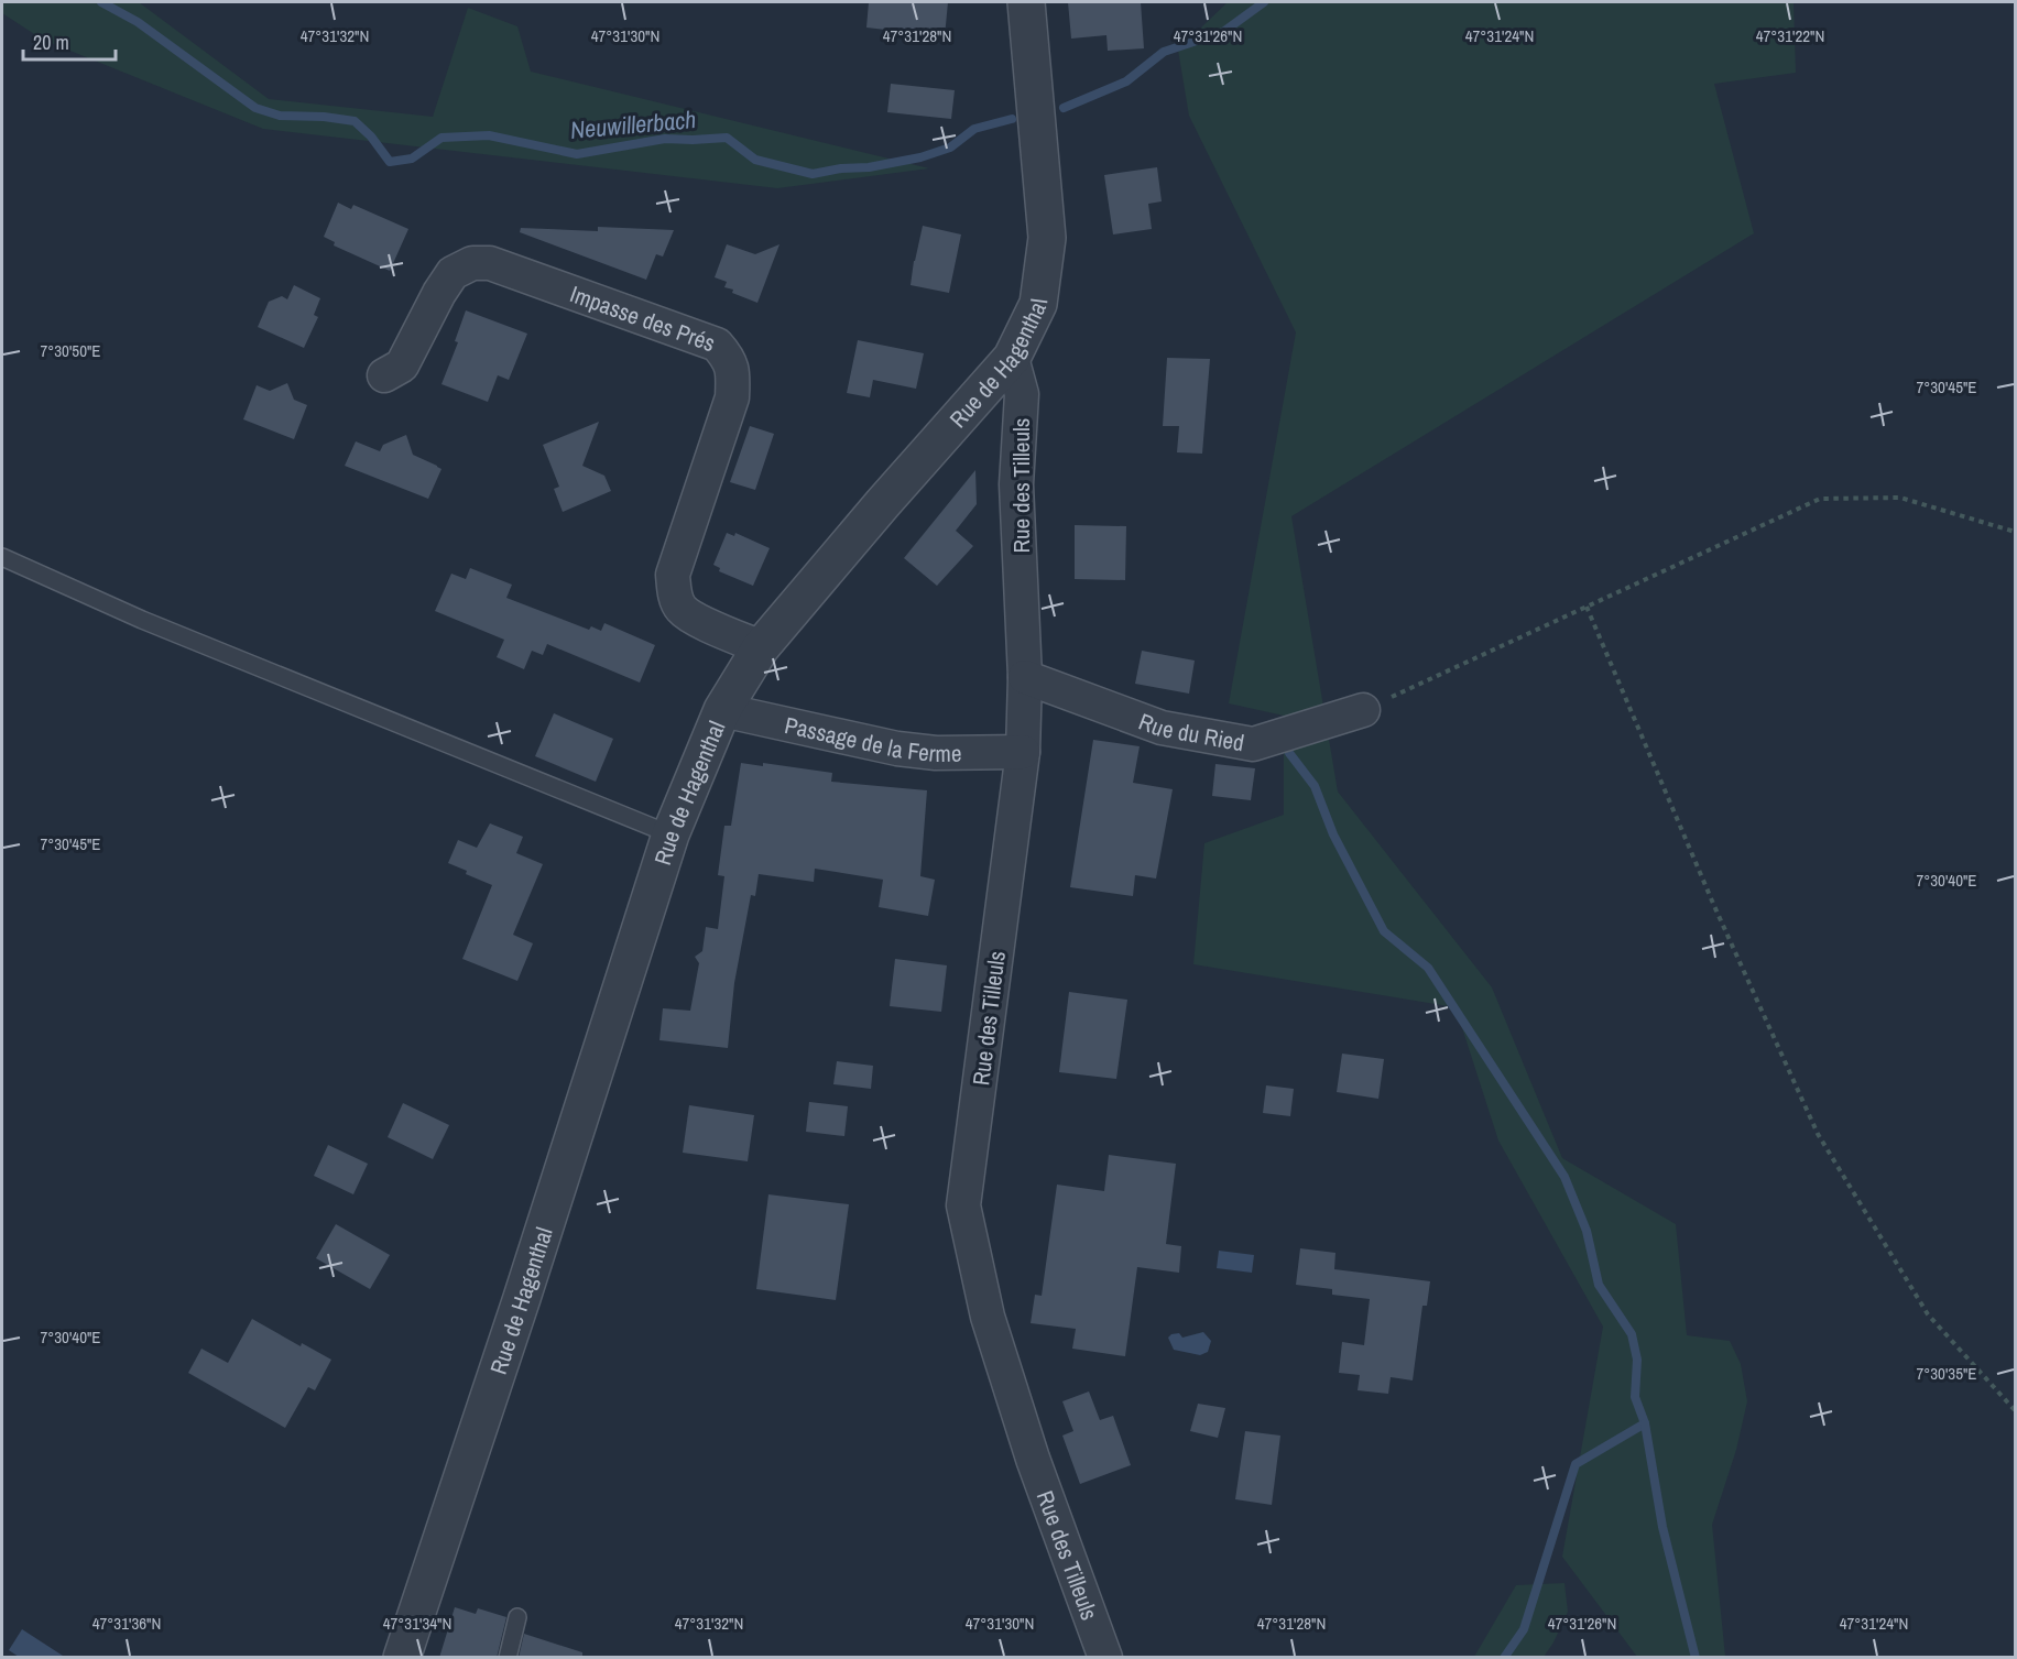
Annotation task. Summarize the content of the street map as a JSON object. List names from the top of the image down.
{
  "streets": {
    "street": [
      "Impasse des Prés",
      "Rue de Hagenthal",
      "Rue des Tilleuls",
      "Rue du Ried",
      "Passage de la Ferme"
    ]
  },
  "crossings": [
    ["Impasse des Prés", "Rue de Hagenthal"],
    ["Rue de Hagenthal", "Rue des Tilleuls"],
    ["Rue de Hagenthal", "Passage de la Ferme"],
    ["Rue des Tilleuls", "Rue du Ried"],
    ["Rue des Tilleuls", "Passage de la Ferme"]
  ],
  "water": ["Neuwillerbach"],
  "scale_bar": "20 m",
  "coordinates": [
    "47°31'32\"N",
    "47°31'30\"N",
    "47°31'28\"N",
    "47°31'26\"N",
    "47°31'24\"N",
    "47°31'22\"N",
    "7°30'50\"E",
    "7°30'45\"E",
    "7°30'40\"E",
    "7°30'35\"E",
    "47°31'36\"N",
    "47°31'34\"N"
  ]
}
